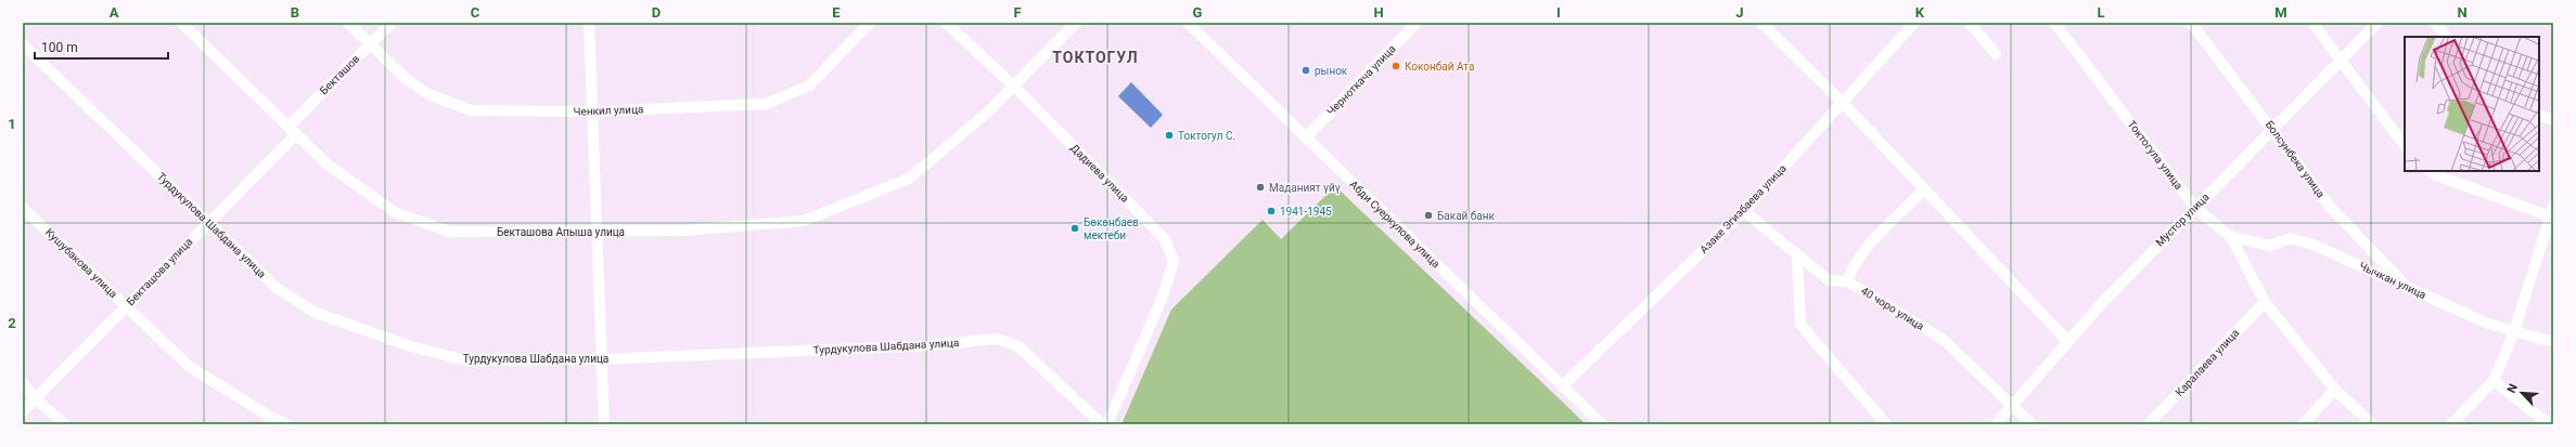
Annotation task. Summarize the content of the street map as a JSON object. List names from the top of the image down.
{
  "streets": {
    "street": [
      "Бекташов",
      "Черноткача улица",
      "Ченкил улица",
      "Токтогула улица",
      "Болсунбека улица",
      "Дадиева улица",
      "Азаке Эгизбаева улица",
      "Мустор улица",
      "Абди Суеркулова улица",
      "Турдукулова Шабдана улица",
      "Бекташова Апыша улица",
      "Кушубакова улица",
      "Бекташова улица",
      "Чычкан улица",
      "40 чоро улица",
      "Каралаева улица"
    ]
  },
  "crossings": [
    ["Бекташов", "Ченкил улица"],
    ["Бекташов", "Бекташова Апыша улица"],
    ["Бекташов", "Бекташова улица"],
    ["Черноткача улица", "Абди Суеркулова улица"],
    ["Токтогула улица", "Мустор улица"],
    ["Токтогула улица", "Чычкан улица"],
    ["Токтогула улица", "Каралаева улица"],
    ["Болсунбека улица", "Мустор улица"],
    ["Болсунбека улица", "Чычкан улица"],
    ["Дадиева улица", "Бекташова Апыша улица"],
    ["Азаке Эгизбаева улица", "Абди Суеркулова улица"],
    ["Азаке Эгизбаева улица", "40 чоро улица"],
    ["Мустор улица", "40 чоро улица"],
    ["Турдукулова Шабдана улица", "Бекташова улица"],
    ["Бекташова Апыша улица", "Бекташова улица"],
    ["Кушубакова улица", "Бекташова улица"]
  ],
  "districts": ["ТОКТОГУЛ"],
  "places": [
    "Коконбай Ата",
    "рынок",
    "Токтогул С.",
    "Маданият үйү",
    "1941-1945",
    "Бакай банк",
    "Бөкөнбаев мектеби"
  ],
  "scale_bar": "100 m",
  "north": "top left",
  "grid": {
    "columns": [
      "A",
      "B",
      "C",
      "D",
      "E",
      "F",
      "G",
      "H",
      "I",
      "J",
      "K",
      "L",
      "M",
      "N"
    ],
    "rows": ["1", "2"]
  }
}
